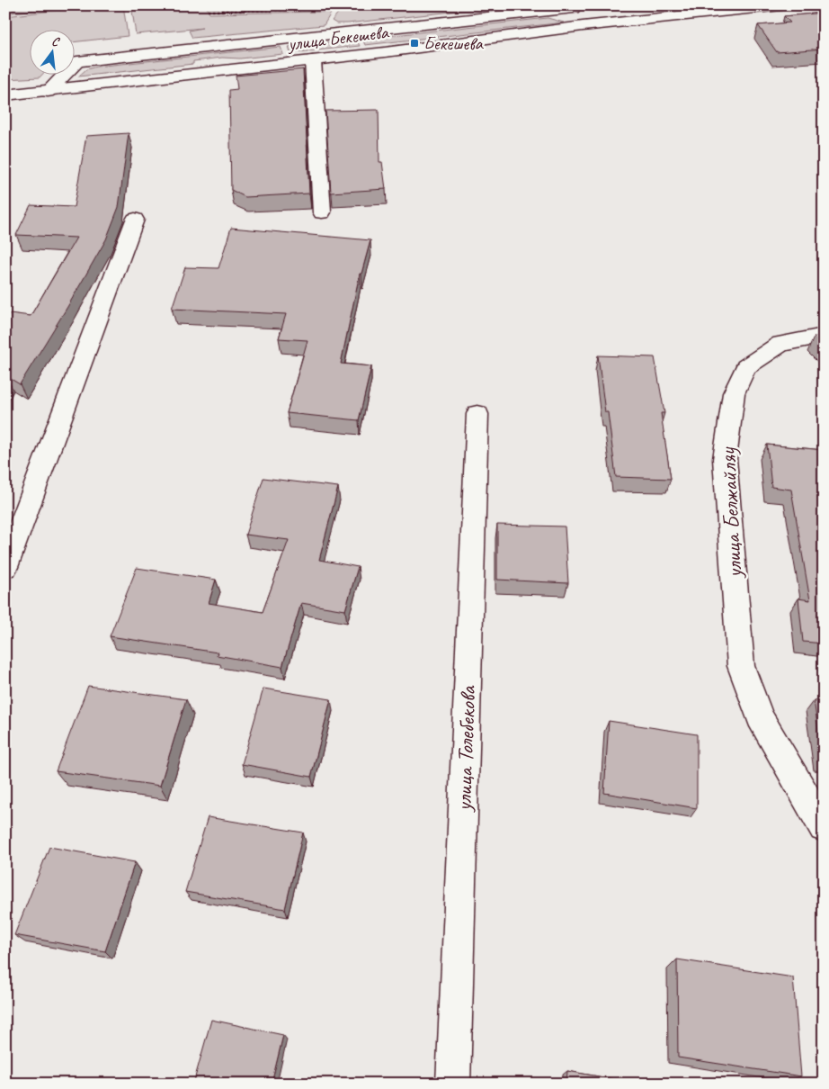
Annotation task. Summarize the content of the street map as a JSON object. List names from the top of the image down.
{
  "streets": {
    "street": ["улица Бекешева", "улица Белжайляу", "улица Толебекова"]
  },
  "places": {
    "transit": ["Бекешева"]
  },
  "north": "top"
}
